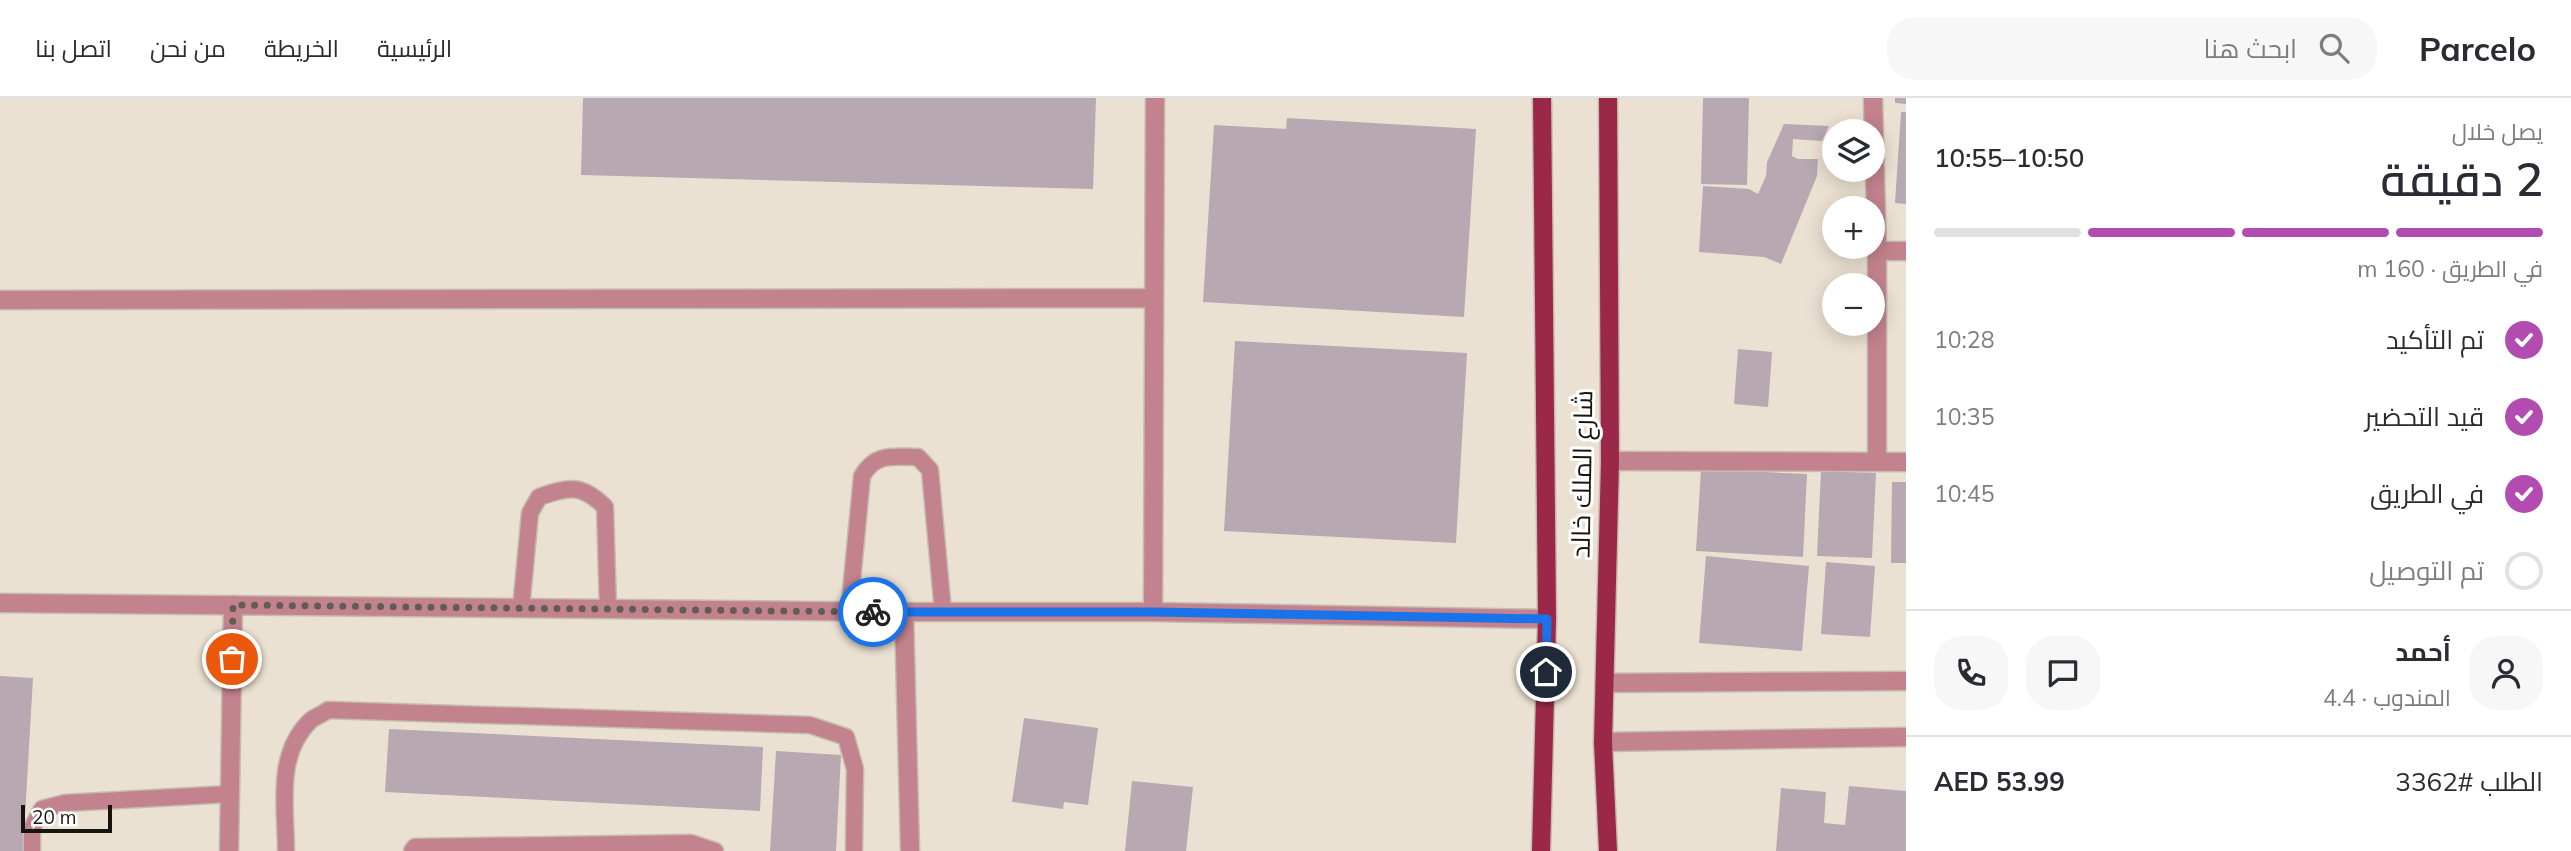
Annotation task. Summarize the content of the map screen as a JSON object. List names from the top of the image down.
{
  "streets": {
    "main road": ["شارع الملك خالد"]
  },
  "scale_bar": "20 m",
  "page": {
    "header": "Parcelo",
    "search": "ابحث هنا",
    "nav": [
      "الرئيسية",
      "الخريطة",
      "من نحن",
      "اتصل بنا"
    ],
    "heading": ["2 دقيقة", "يصل خلال", "10:50–10:55"],
    "panel": [
      "أحمد",
      "المندوب · 4.4",
      "الطلب #3362",
      "AED 53.99"
    ],
    "map_buttons": ["+", "−"],
    "bar": "في الطريق · 160 m",
    "list": [
      ["تم التأكيد", "10:28"],
      ["قيد التحضير", "10:35"],
      ["في الطريق", "10:45"],
      "تم التوصيل"
    ],
    "scale": "20 m"
  }
}
